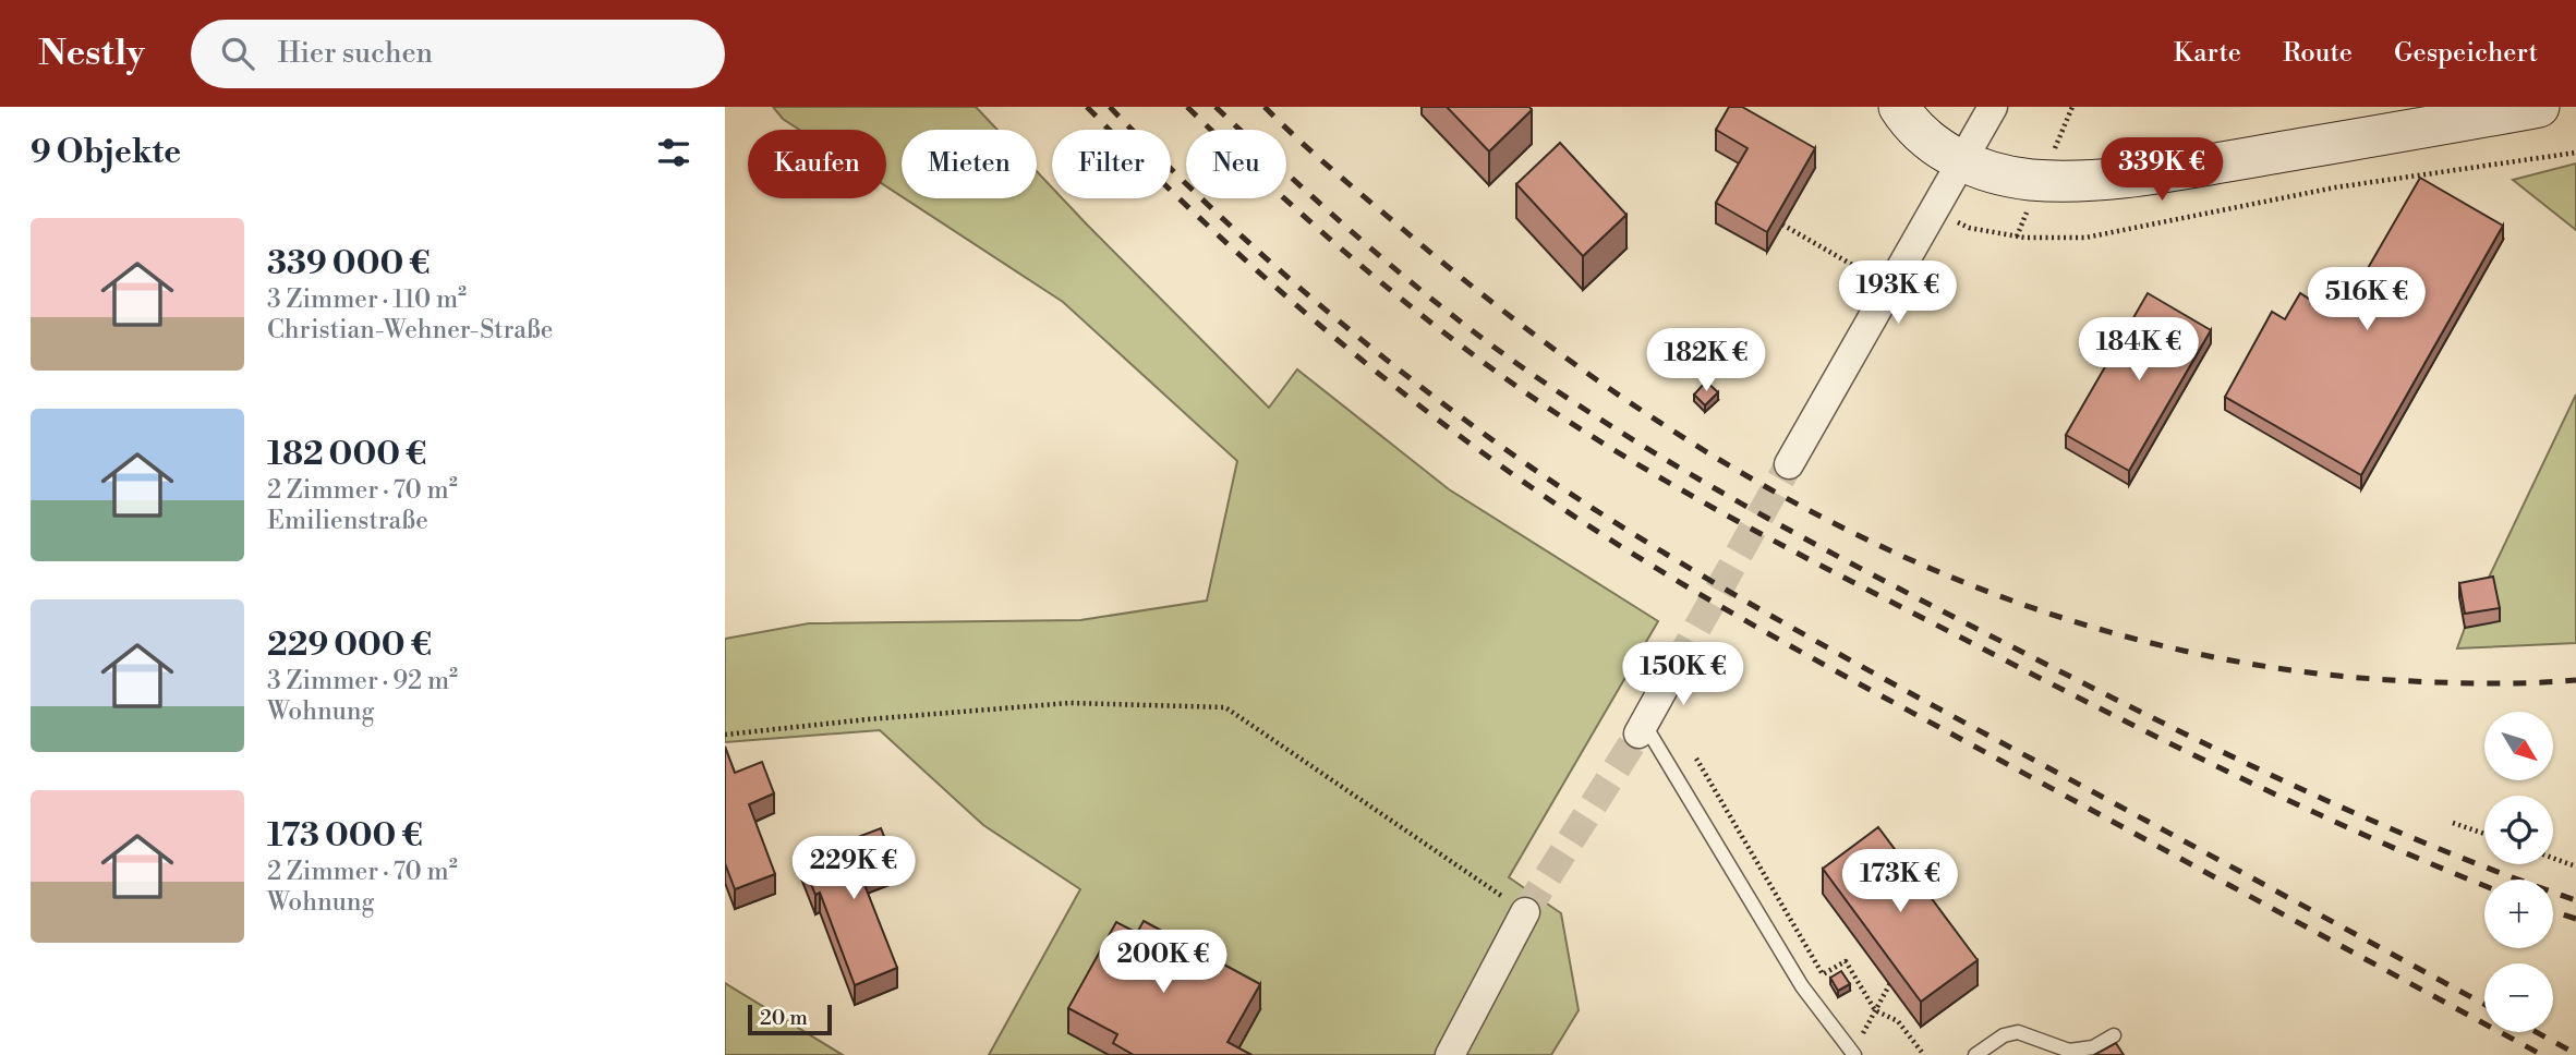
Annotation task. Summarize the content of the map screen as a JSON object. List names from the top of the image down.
{
  "scale_bar": "20 m",
  "north": "bottom right",
  "page": {
    "header": "Nestly",
    "search": "Hier suchen",
    "nav": ["Karte", "Route", "Gespeichert"],
    "heading": "9 Objekte",
    "chip": [
      "Kaufen",
      "Mieten",
      "Filter",
      "Neu"
    ],
    "price": [
      "339K €",
      "193K €",
      "516K €",
      "184K €",
      "182K €",
      "150K €",
      "229K €",
      "173K €",
      "200K €"
    ],
    "list": [
      {
        "name": "339 000 €",
        "note": "3 Zimmer · 110 m² · Christian-Wehner-Straße"
      },
      {
        "name": "182 000 €",
        "note": "2 Zimmer · 70 m² · Emilienstraße"
      },
      {
        "name": "229 000 €",
        "note": "3 Zimmer · 92 m² · Wohnung"
      },
      {
        "name": "173 000 €",
        "note": "2 Zimmer · 70 m² · Wohnung"
      }
    ],
    "map_buttons": ["+", "−"],
    "scale": "20 m"
  }
}
